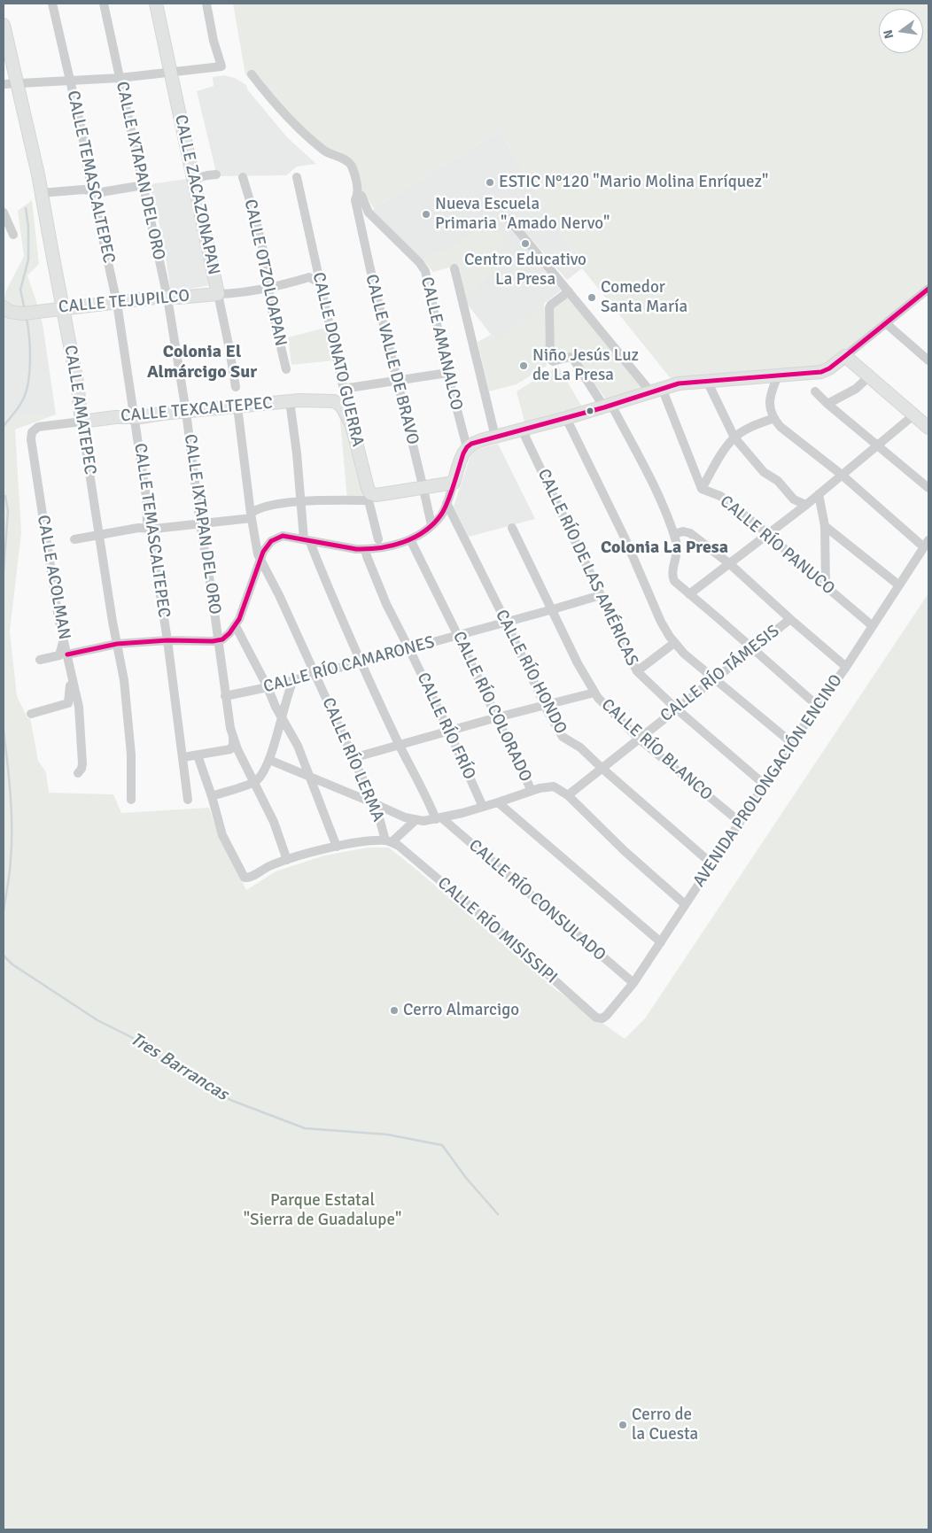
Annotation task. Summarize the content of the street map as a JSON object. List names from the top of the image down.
{
  "streets": {
    "street": [
      "CALLE IXTAPAN DEL ORO",
      "CALLE TEMASCALTEPEC",
      "CALLE ZACAZONAPAN",
      "CALLE OTZOLOAPAN",
      "CALLE TEJUPILCO",
      "CALLE AMANALCO",
      "CALLE DONATO GUERRA",
      "CALLE VALLE DE BRAVO",
      "CALLE AMATEPEC",
      "CALLE TEXCALTEPEC",
      "CALLE RÍO PANUCO",
      "CALLE RÍO DE LAS AMÉRICAS",
      "CALLE ACOLMAN",
      "CALLE RÍO CAMARONES",
      "CALLE RÍO HONDO",
      "CALLE RÍO TÁMESIS",
      "CALLE RÍO COLORADO",
      "CALLE RÍO FRÍO",
      "CALLE RÍO BLANCO",
      "CALLE RÍO LERMA",
      "AVENIDA PROLONGACIÓN ENCINO",
      "CALLE RÍO CONSULADO",
      "CALLE RÍO MISISSIPI"
    ]
  },
  "crossings": [
    ["CALLE IXTAPAN DEL ORO", "CALLE TEJUPILCO"],
    ["CALLE IXTAPAN DEL ORO", "CALLE TEXCALTEPEC"],
    ["CALLE IXTAPAN DEL ORO", "CALLE RÍO CAMARONES"],
    ["CALLE TEMASCALTEPEC", "CALLE TEJUPILCO"],
    ["CALLE TEMASCALTEPEC", "CALLE TEXCALTEPEC"],
    ["CALLE ZACAZONAPAN", "CALLE TEJUPILCO"],
    ["CALLE OTZOLOAPAN", "CALLE TEJUPILCO"],
    ["CALLE TEJUPILCO", "CALLE DONATO GUERRA"],
    ["CALLE TEJUPILCO", "CALLE AMATEPEC"],
    ["CALLE AMANALCO", "CALLE VALLE DE BRAVO"],
    ["CALLE DONATO GUERRA", "CALLE TEXCALTEPEC"],
    ["CALLE AMATEPEC", "CALLE TEXCALTEPEC"],
    ["CALLE TEXCALTEPEC", "CALLE ACOLMAN"],
    ["CALLE TEXCALTEPEC", "CALLE RÍO CONSULADO"],
    ["CALLE RÍO PANUCO", "AVENIDA PROLONGACIÓN ENCINO"],
    ["CALLE RÍO DE LAS AMÉRICAS", "CALLE RÍO CAMARONES"],
    ["CALLE RÍO DE LAS AMÉRICAS", "CALLE RÍO TÁMESIS"],
    ["CALLE RÍO DE LAS AMÉRICAS", "AVENIDA PROLONGACIÓN ENCINO"],
    ["CALLE RÍO CAMARONES", "CALLE RÍO HONDO"],
    ["CALLE RÍO CAMARONES", "CALLE RÍO COLORADO"],
    ["CALLE RÍO CAMARONES", "CALLE RÍO FRÍO"],
    ["CALLE RÍO CAMARONES", "CALLE RÍO BLANCO"],
    ["CALLE RÍO CAMARONES", "CALLE RÍO LERMA"],
    ["CALLE RÍO CAMARONES", "CALLE RÍO CONSULADO"],
    ["CALLE RÍO HONDO", "CALLE RÍO TÁMESIS"],
    ["CALLE RÍO HONDO", "AVENIDA PROLONGACIÓN ENCINO"],
    ["CALLE RÍO TÁMESIS", "CALLE RÍO COLORADO"],
    ["CALLE RÍO TÁMESIS", "CALLE RÍO BLANCO"],
    ["CALLE RÍO COLORADO", "AVENIDA PROLONGACIÓN ENCINO"],
    ["CALLE RÍO BLANCO", "AVENIDA PROLONGACIÓN ENCINO"],
    ["CALLE RÍO LERMA", "CALLE RÍO MISISSIPI"],
    ["AVENIDA PROLONGACIÓN ENCINO", "CALLE RÍO CONSULADO"],
    ["AVENIDA PROLONGACIÓN ENCINO", "CALLE RÍO MISISSIPI"]
  ],
  "districts": ["Colonia El Almárcigo Sur", "Colonia La Presa"],
  "water": ["Tres Barrancas"],
  "parks": ["Parque Estatal \"Sierra de Guadalupe\""],
  "places": [
    "ESTIC N°120 \"Mario Molina Enríquez\"",
    "Nueva Escuela Primaria \"Amado Nervo\"",
    "Centro Educativo La Presa",
    "Comedor Santa María",
    "Niño Jesús Luz de La Presa",
    "Cerro Almarcigo",
    "Cerro de la Cuesta"
  ],
  "north": "left"
}
